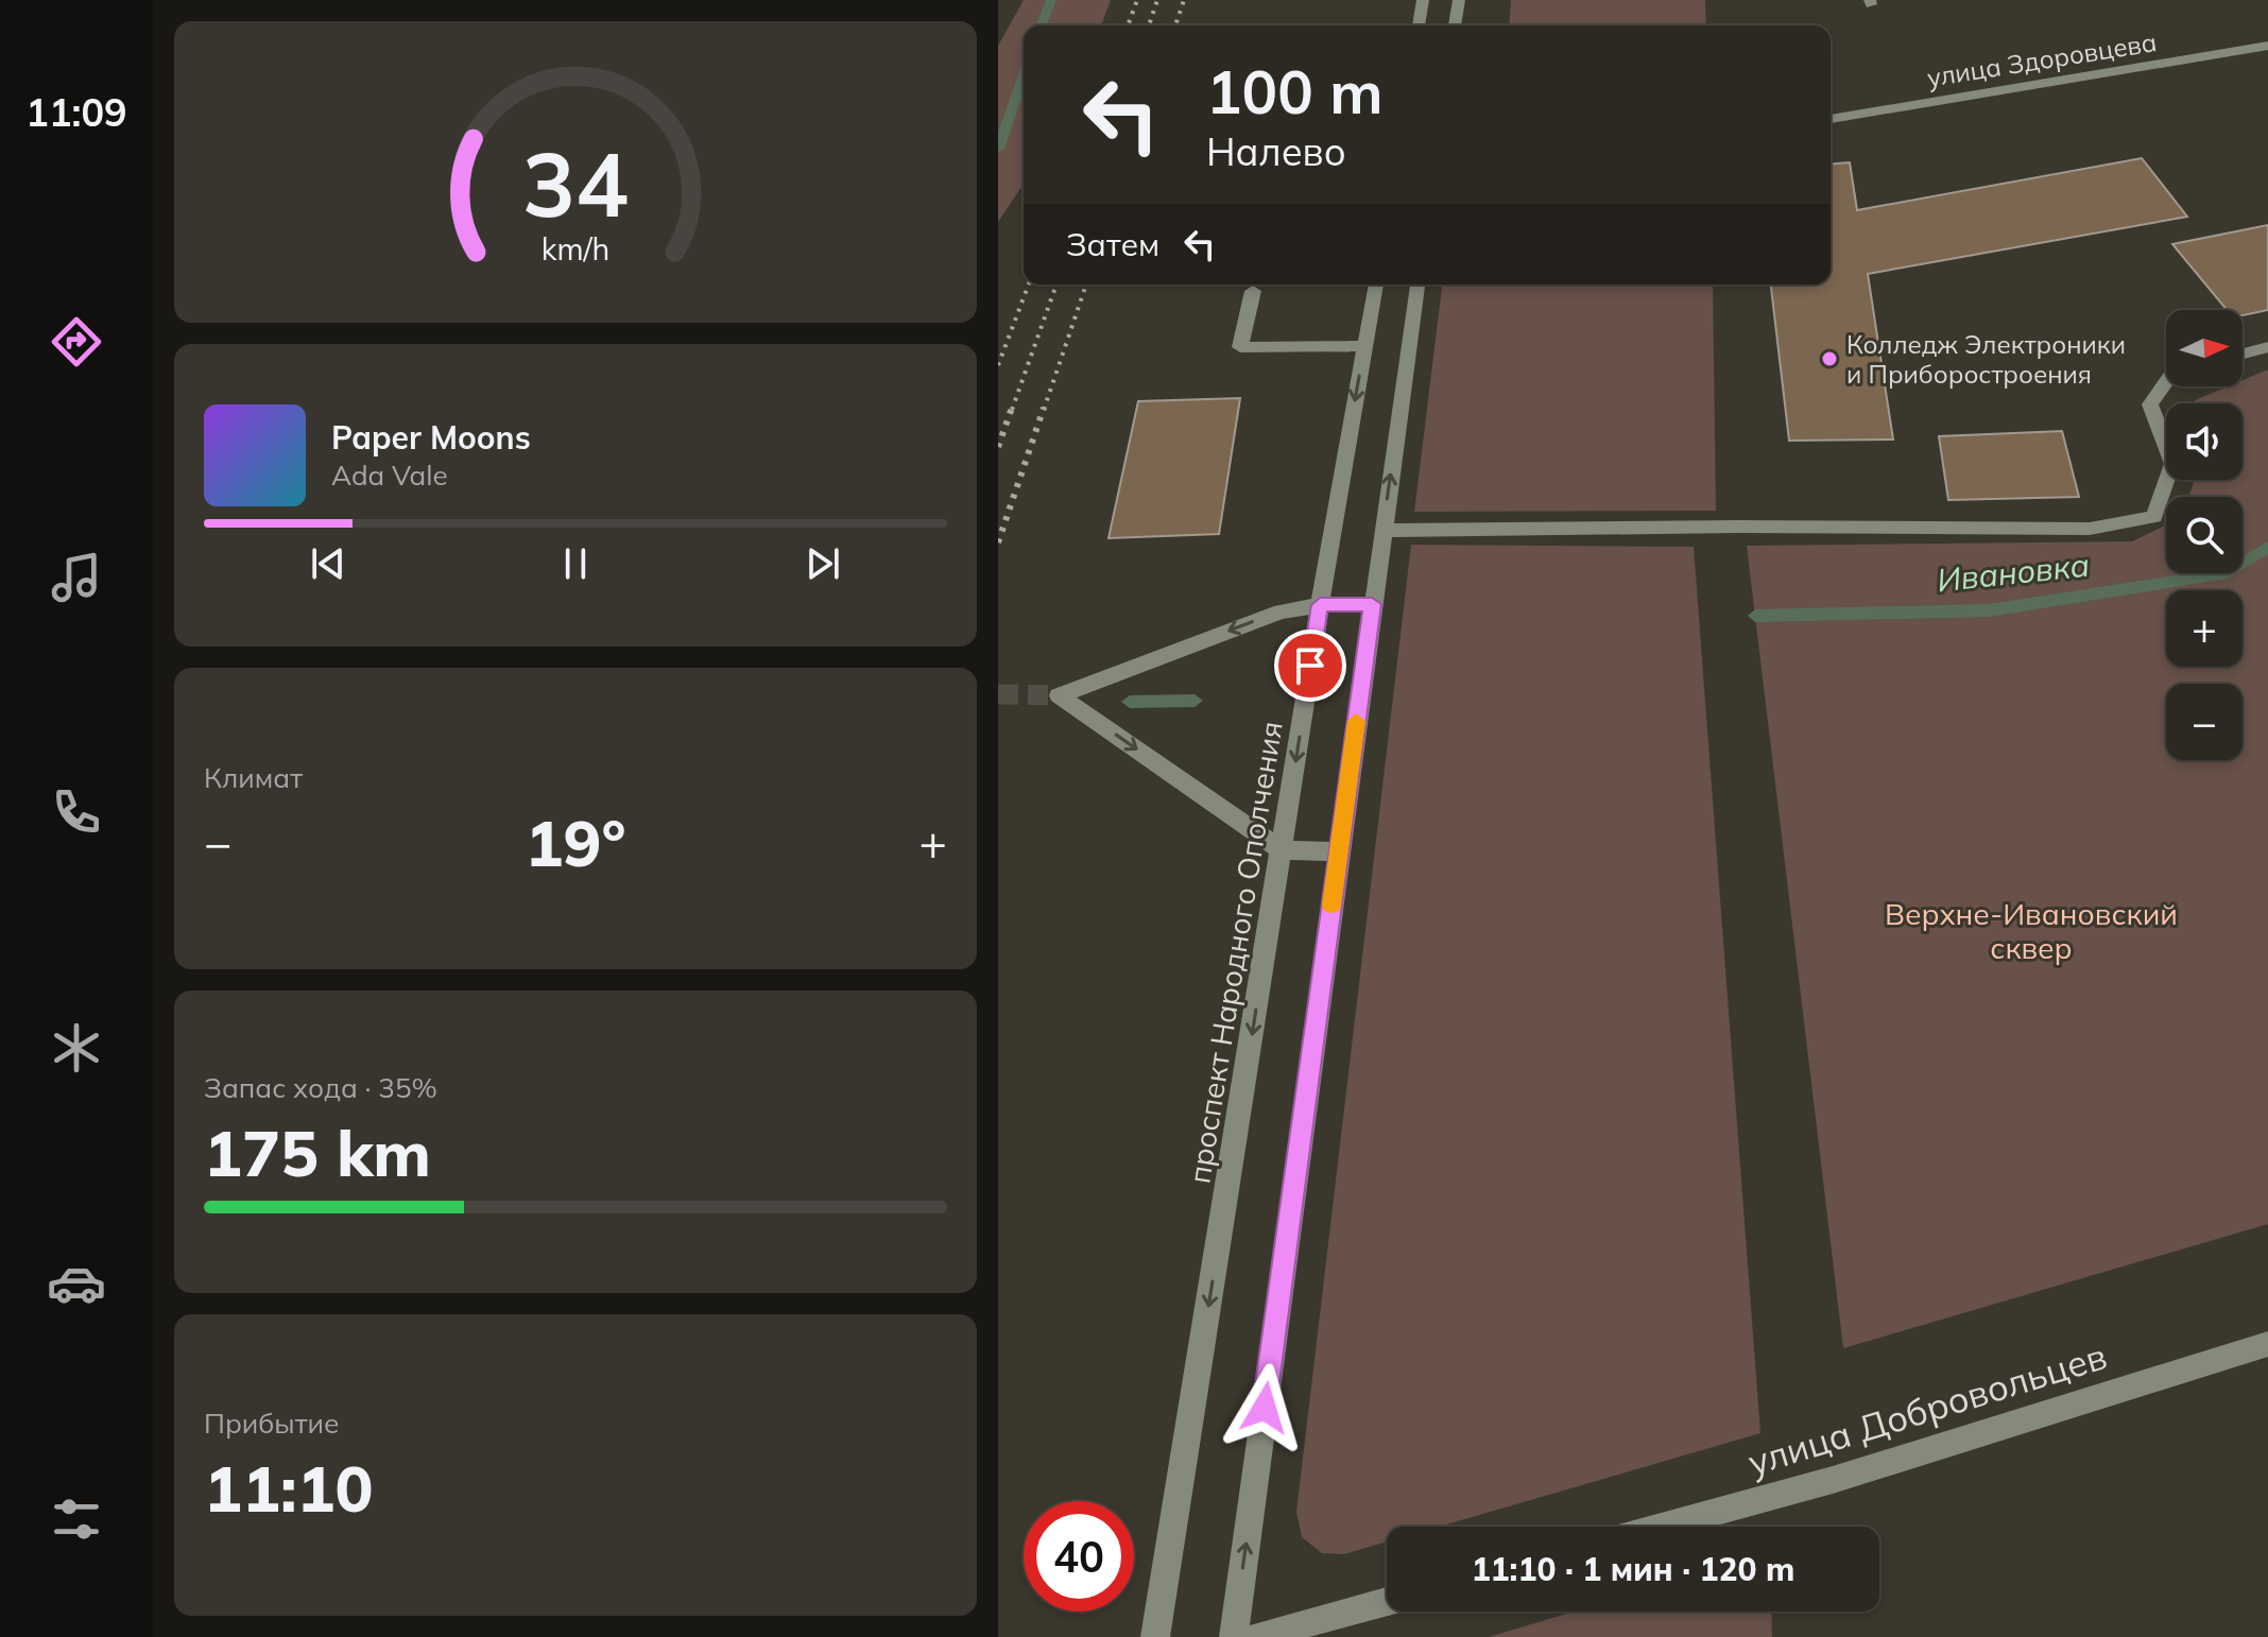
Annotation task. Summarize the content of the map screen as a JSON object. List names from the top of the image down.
{
  "streets": {
    "street": ["улица Здоровцева", "проспект Народного Ополчения", "улица Добровольцев"]
  },
  "water": ["Ивановка"],
  "parks": ["Верхне-Ивановский сквер"],
  "places": ["Колледж Электроники и Приборостроения"],
  "north": "right",
  "page": {
    "tabs": "11:09",
    "turn": ["100 m", "Налево"],
    "then": "Затем",
    "map_buttons": ["+", "−"],
    "song": ["Paper Moons", "Ada Vale"],
    "tile": [
      "Климат",
      ["Запас хода · 35%", "175 km"],
      ["Прибытие", "11:10"]
    ],
    "heat": ["−", "19°", "+"],
    "limit": "40",
    "trip": "11:10 · 1 мин · 120 m",
    "gauge": ["34", "km/h"]
  }
}
